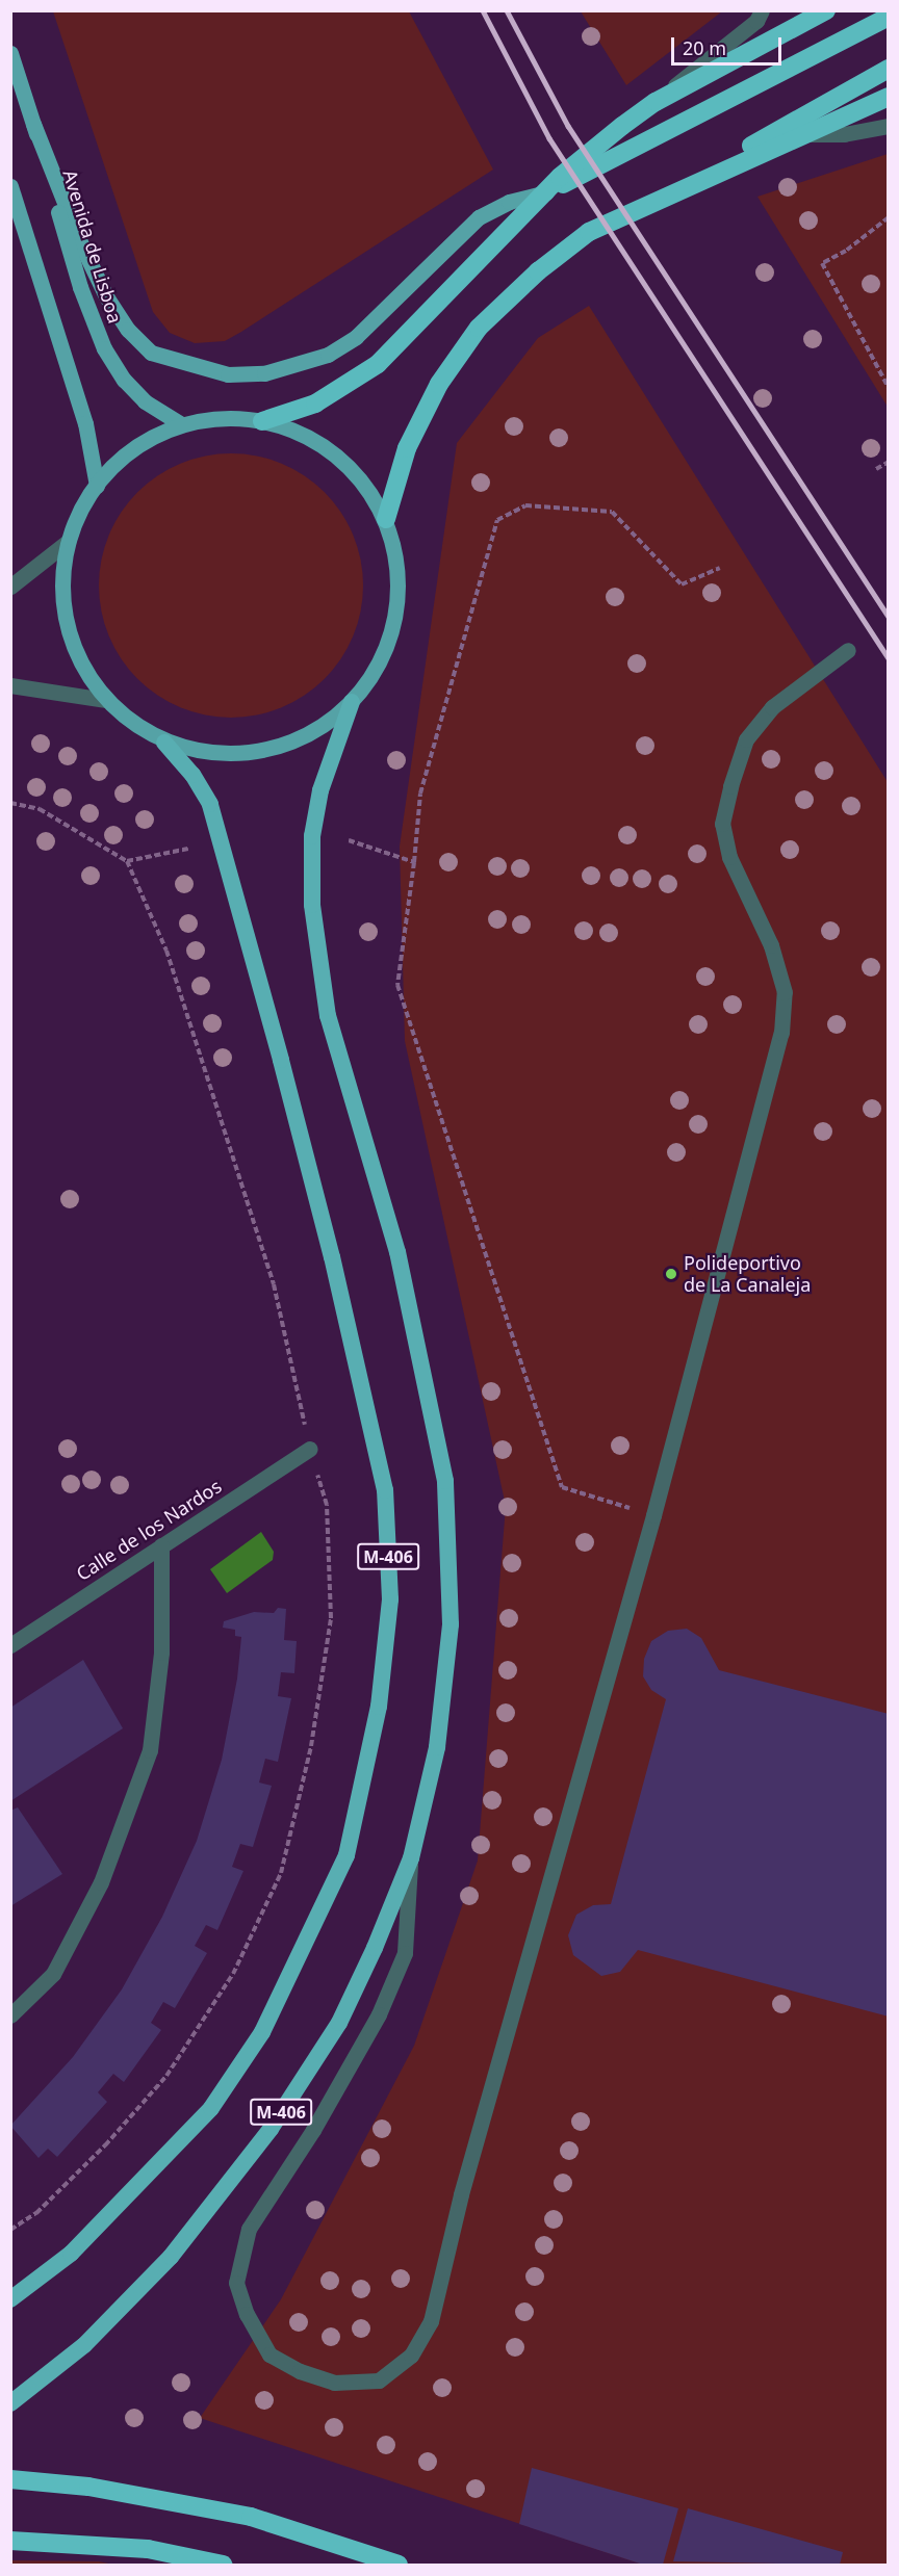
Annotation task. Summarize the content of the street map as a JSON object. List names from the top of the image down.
{
  "streets": {
    "highway": ["M-406"],
    "main road": ["Avenida de Lisboa"],
    "street": ["Calle de los Nardos"]
  },
  "places": ["Polideportivo de La Canaleja"],
  "scale_bar": "20 m"
}
